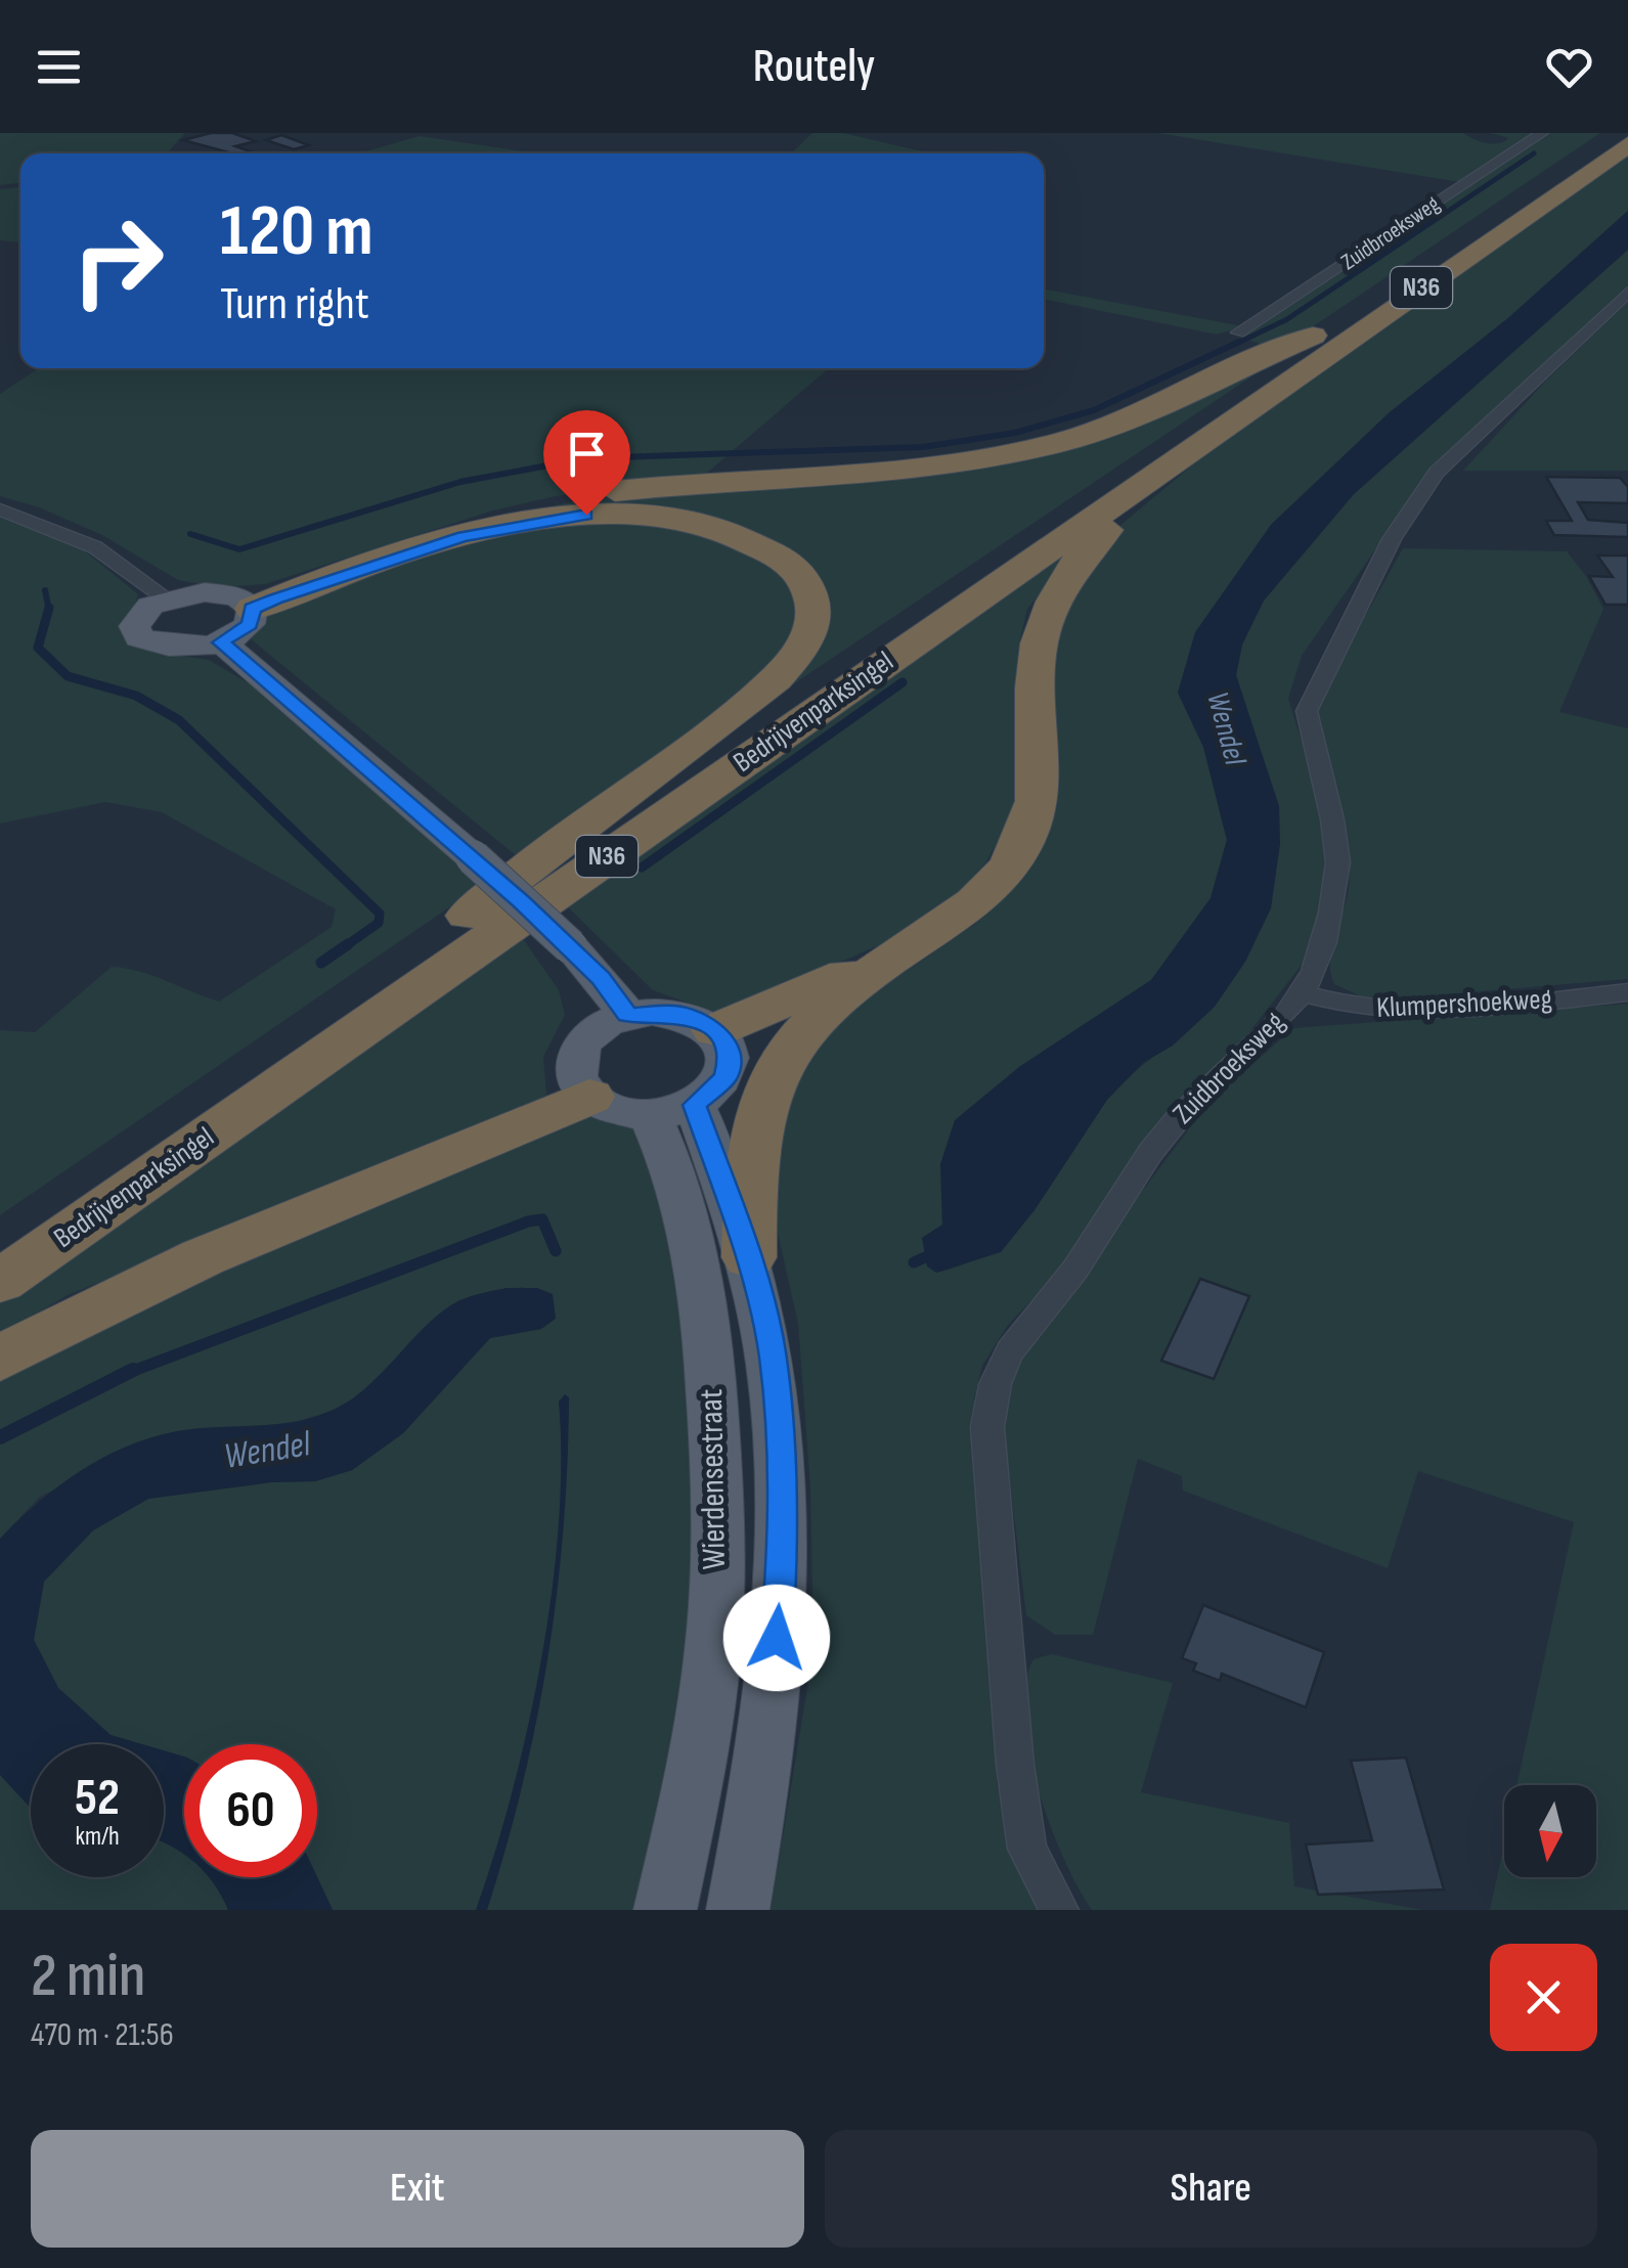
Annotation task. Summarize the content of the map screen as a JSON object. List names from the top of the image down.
{
  "streets": {
    "highway": ["N36", "Bedrijvenparksingel"],
    "main road": ["Wierdensestraat"],
    "street": ["Zuidbroeksweg", "Klumpershoekweg"]
  },
  "crossings": [
    ["Zuidbroeksweg", "Klumpershoekweg"],
    ["N36", "Bedrijvenparksingel"],
    ["N36", "Wierdensestraat"]
  ],
  "water": ["Wendel"],
  "north": "bottom",
  "page": {
    "header": "Routely",
    "turn": ["120 m", "Turn right"],
    "speed": "52 km/h",
    "limit": "60",
    "heading": ["2 min", "470 m · 21:56"],
    "buttons": ["Exit", "Share"]
  }
}
